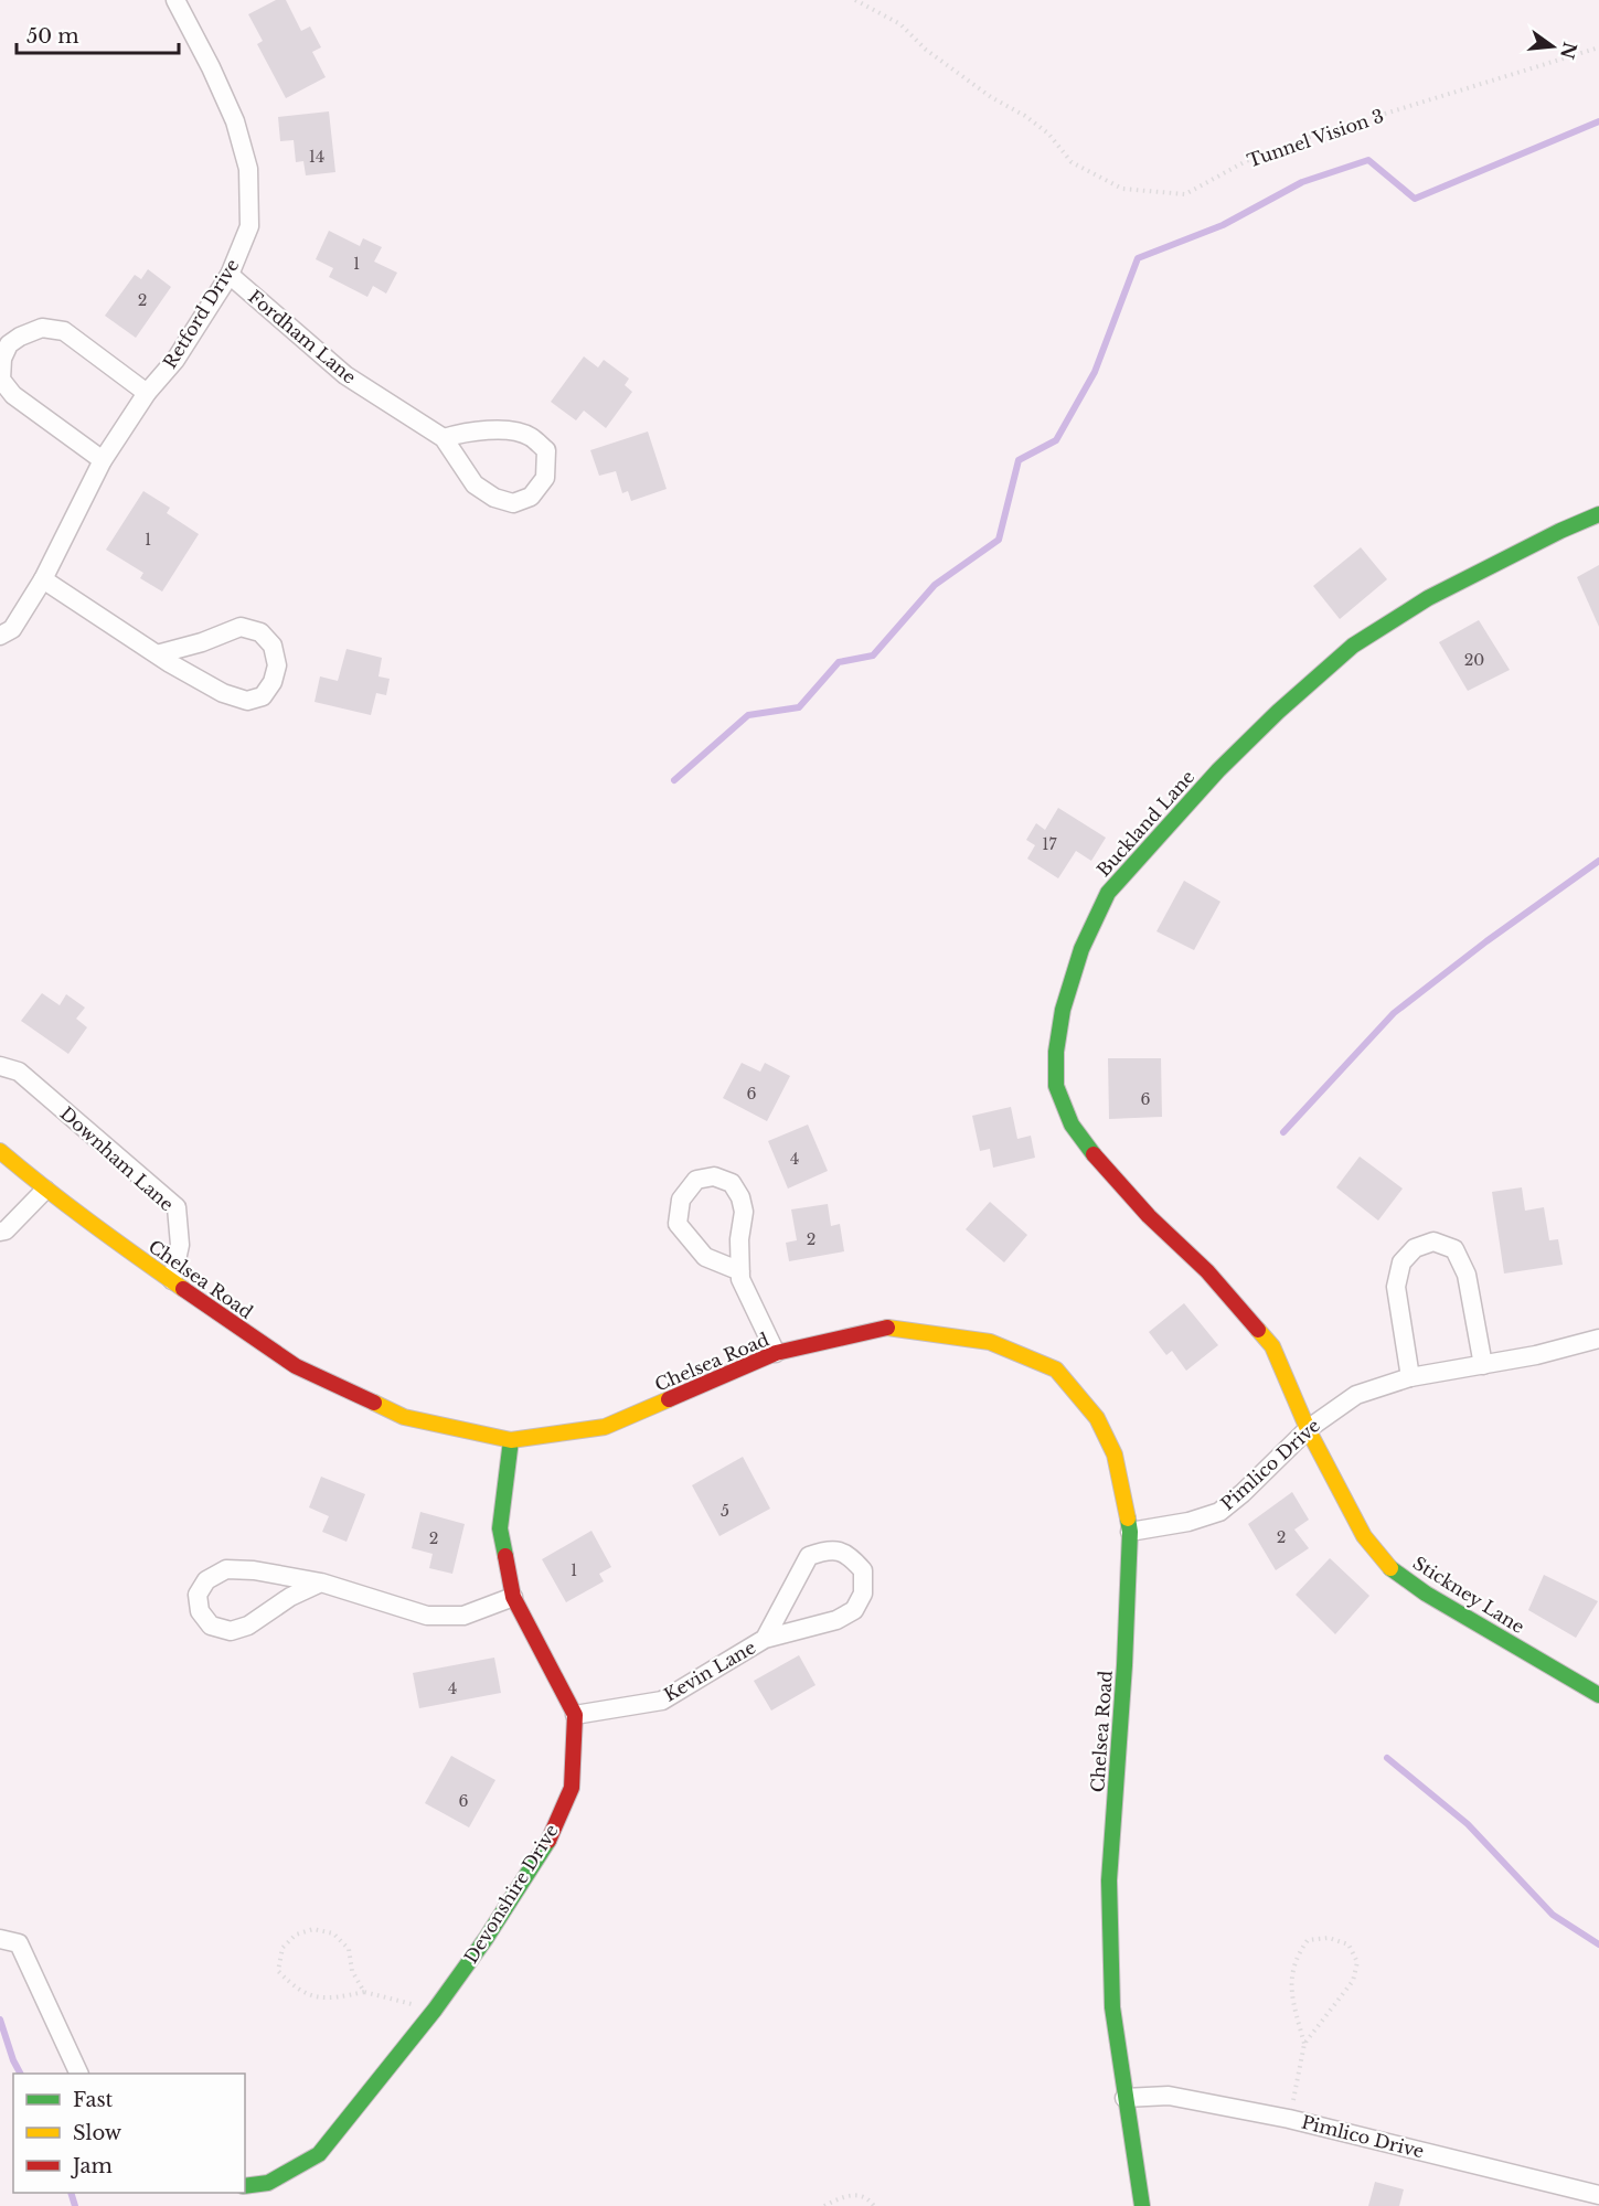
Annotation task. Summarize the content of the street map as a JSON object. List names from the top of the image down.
{
  "streets": {
    "street": [
      "Retford Drive",
      "Fordham Lane",
      "Buckland Lane",
      "Downham Lane",
      "Chelsea Road",
      "Pimlico Drive",
      "Stickney Lane",
      "Kevin Lane",
      "Devonshire Drive"
    ],
    "path": ["Tunnel Vision 3"]
  },
  "crossings": [
    ["Retford Drive", "Fordham Lane"],
    ["Buckland Lane", "Pimlico Drive"],
    ["Buckland Lane", "Stickney Lane"],
    ["Downham Lane", "Chelsea Road"],
    ["Chelsea Road", "Pimlico Drive"],
    ["Pimlico Drive", "Stickney Lane"],
    ["Kevin Lane", "Devonshire Drive"]
  ],
  "house_numbers": [
    "14",
    "1",
    "2",
    "1",
    "20",
    "17",
    "6",
    "6",
    "4",
    "2",
    "5",
    "2",
    "2",
    "1",
    "4",
    "6"
  ],
  "legend": ["Fast", "Slow", "Jam"],
  "scale_bar": "50 m",
  "north": "right"
}
